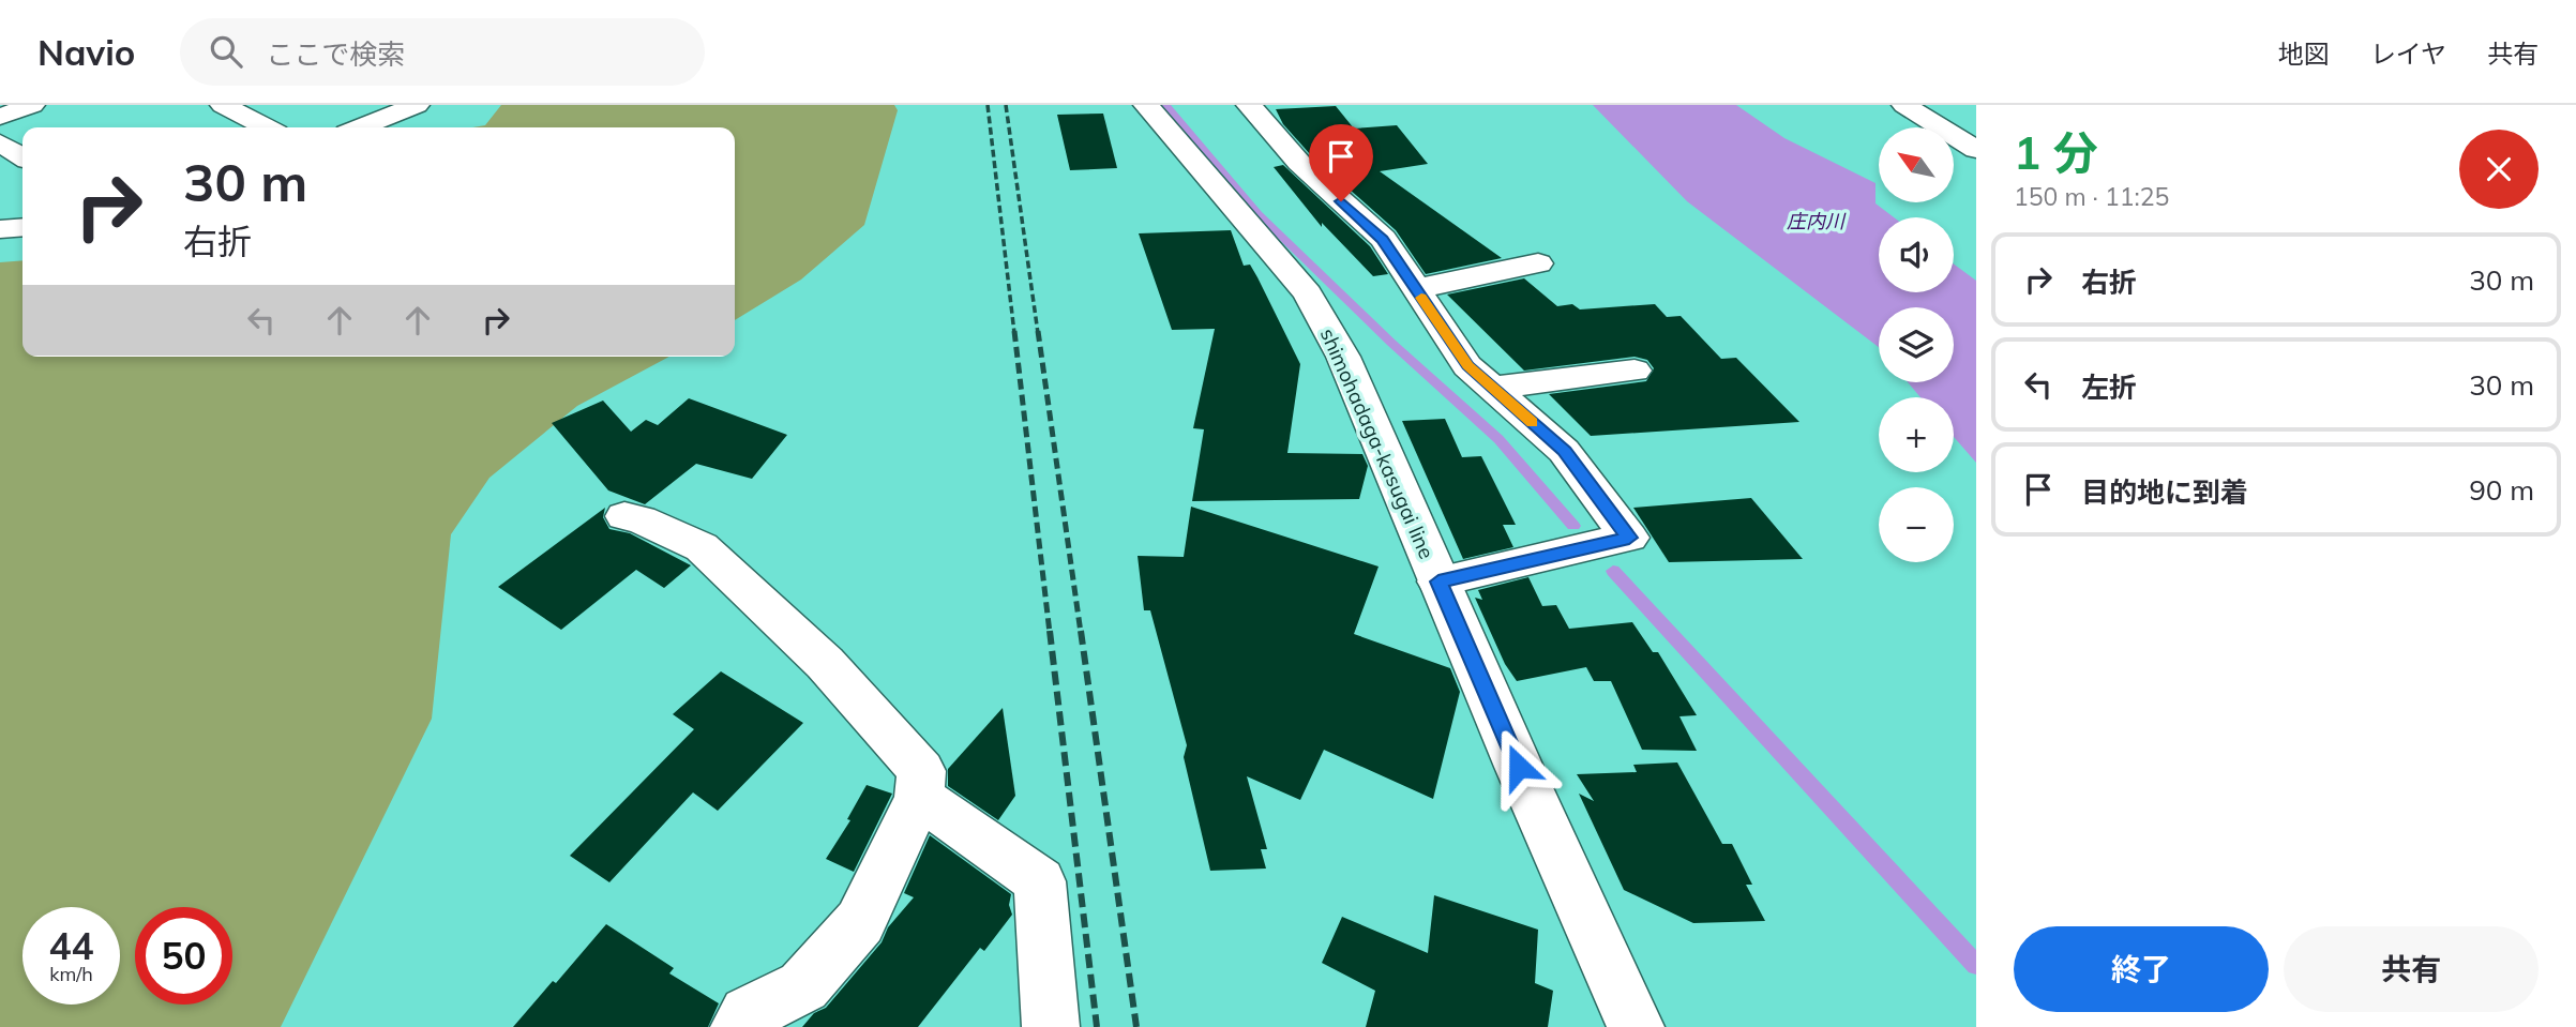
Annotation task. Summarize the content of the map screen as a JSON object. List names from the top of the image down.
{
  "streets": {
    "street": ["shimohadaga-kasugai line"]
  },
  "water": ["庄内川"],
  "north": "top left",
  "page": {
    "header": "Navio",
    "search": "ここで検索",
    "nav": ["地図", "レイヤ", "共有"],
    "heading": ["1 分", "150 m · 11:25"],
    "map_buttons": ["+", "−"],
    "turn": ["30 m", "右折"],
    "list": [
      {
        "name": "右折",
        "value": "30 m"
      },
      {
        "name": "左折",
        "value": "30 m"
      },
      {
        "name": "目的地に到着",
        "value": "90 m"
      }
    ],
    "speed": "44 km/h",
    "limit": "50",
    "buttons": ["終了", "共有"]
  }
}
